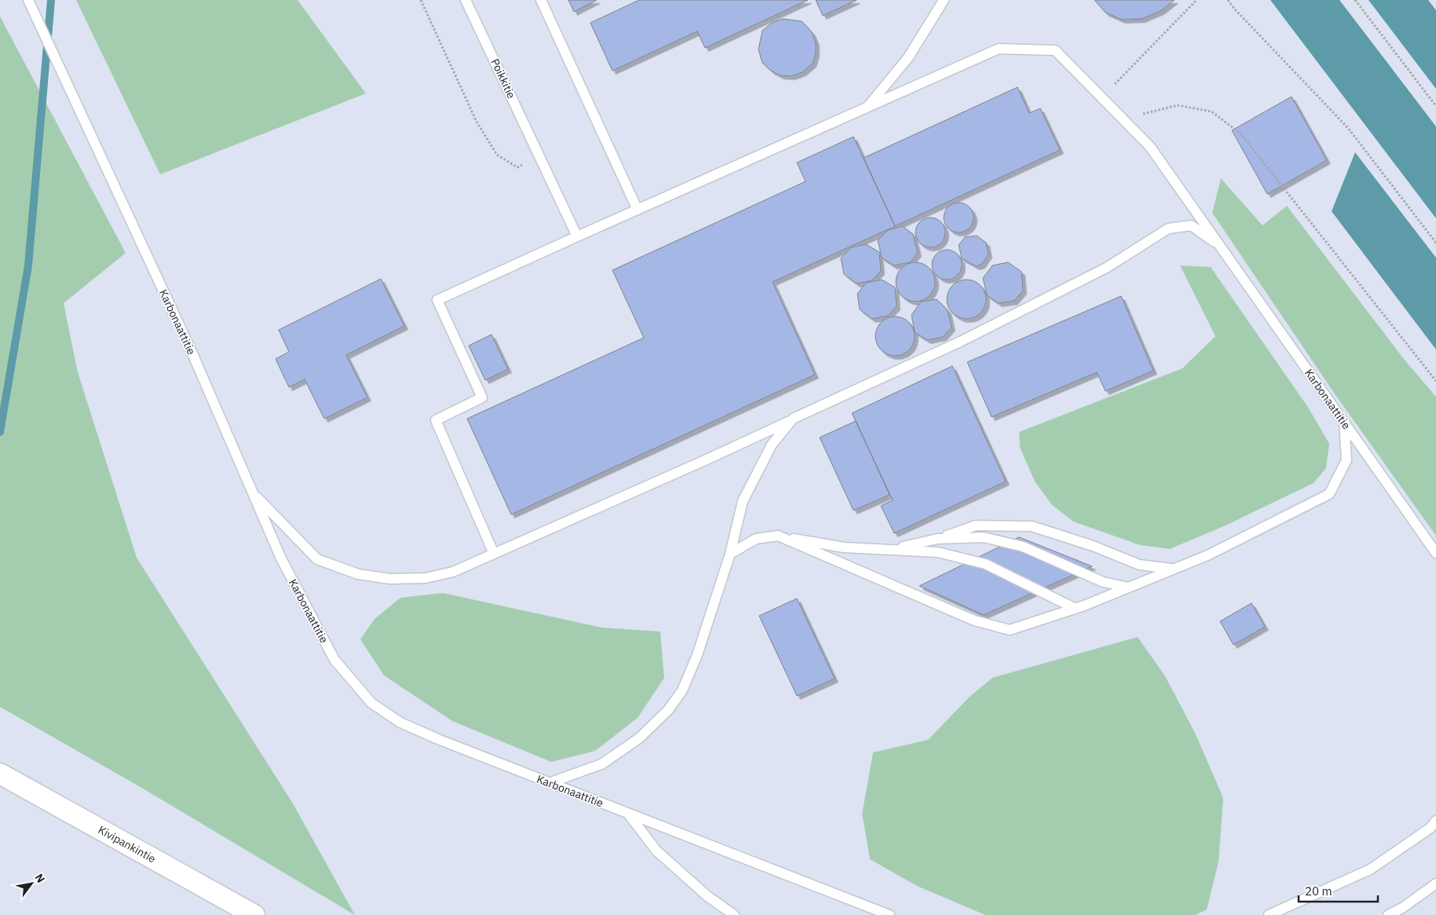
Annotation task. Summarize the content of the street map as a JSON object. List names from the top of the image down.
{
  "streets": {
    "street": ["Kivipankintie"],
    "lane": ["Poikkitie", "Karbonaattitie"]
  },
  "crossings": [
    ["Poikkitie", "Karbonaattitie"]
  ],
  "scale_bar": "20 m",
  "north": "top right"
}
